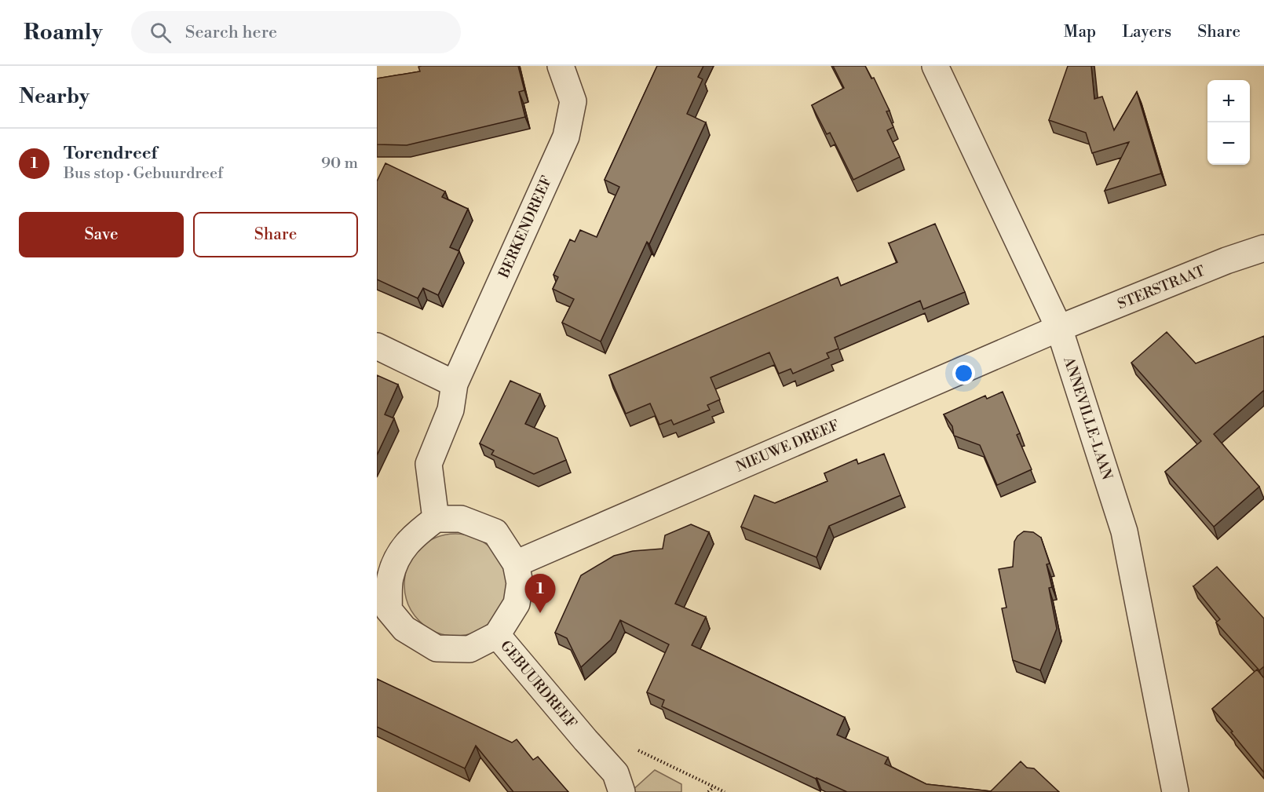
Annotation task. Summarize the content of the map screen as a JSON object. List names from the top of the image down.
{
  "streets": {
    "street": [
      "BERKENDREEF",
      "STERSTRAAT",
      "ANNEVILLE-LAAN",
      "NIEUWE DREEF",
      "GEBUURDREEF"
    ]
  },
  "crossings": [
    ["BERKENDREEF", "NIEUWE DREEF"],
    ["BERKENDREEF", "GEBUURDREEF"],
    ["STERSTRAAT", "ANNEVILLE-LAAN"],
    ["STERSTRAAT", "NIEUWE DREEF"],
    ["ANNEVILLE-LAAN", "NIEUWE DREEF"],
    ["NIEUWE DREEF", "GEBUURDREEF"]
  ],
  "page": {
    "header": "Roamly",
    "search": "Search here",
    "nav": ["Map", "Layers", "Share"],
    "heading": "Nearby",
    "map_buttons": ["+", "−"],
    "list": [
      {
        "mark": "1",
        "name": "Torendreef",
        "note": "Bus stop · Gebuurdreef",
        "value": "90 m"
      }
    ],
    "buttons": ["Save", "Share"],
    "pins": "1"
  }
}
